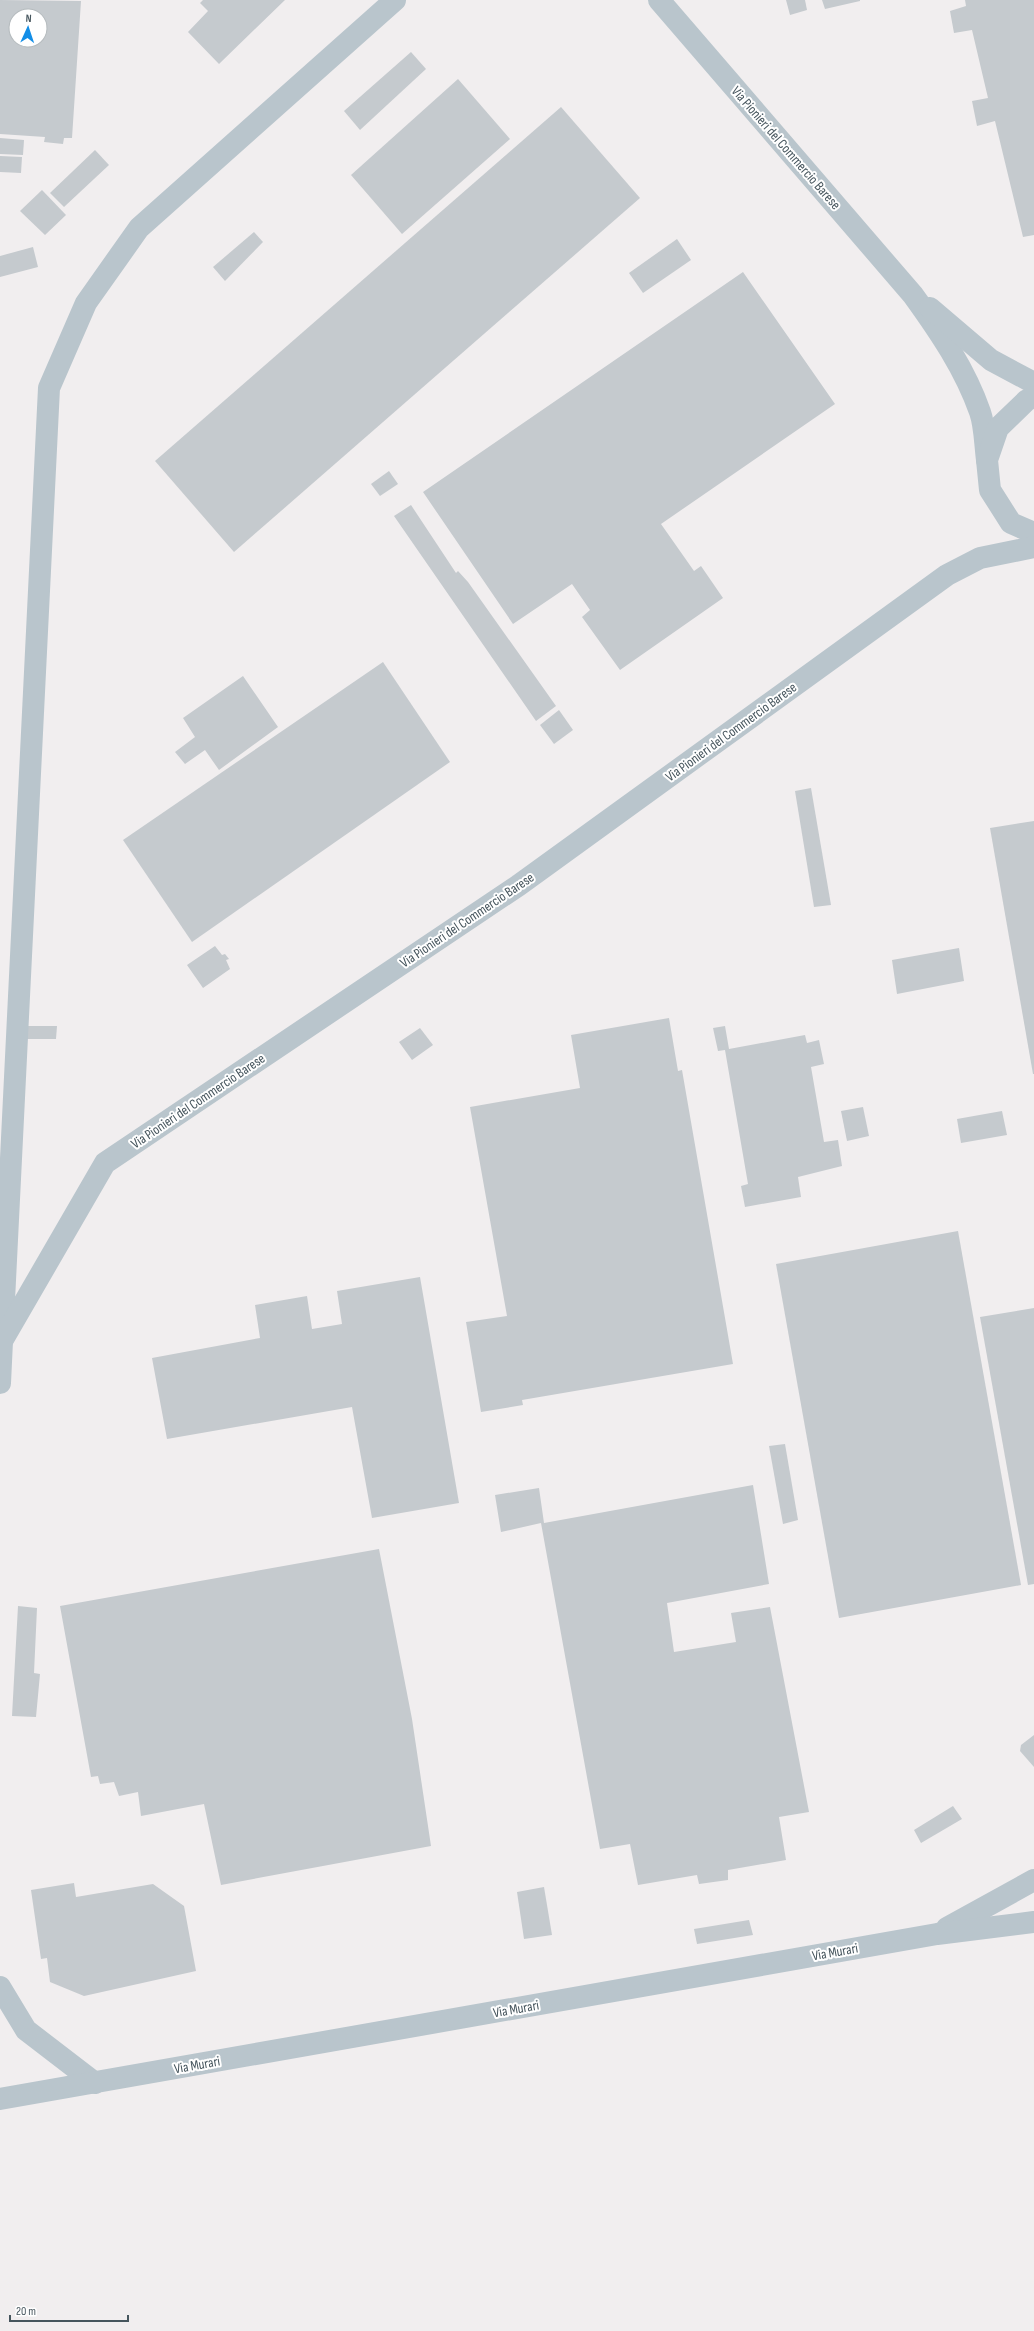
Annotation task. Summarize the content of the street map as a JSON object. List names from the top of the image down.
{
  "streets": {
    "street": ["Via Pionieri del Commercio Barese", "Via Murari"]
  },
  "scale_bar": "20 m",
  "north": "top"
}
